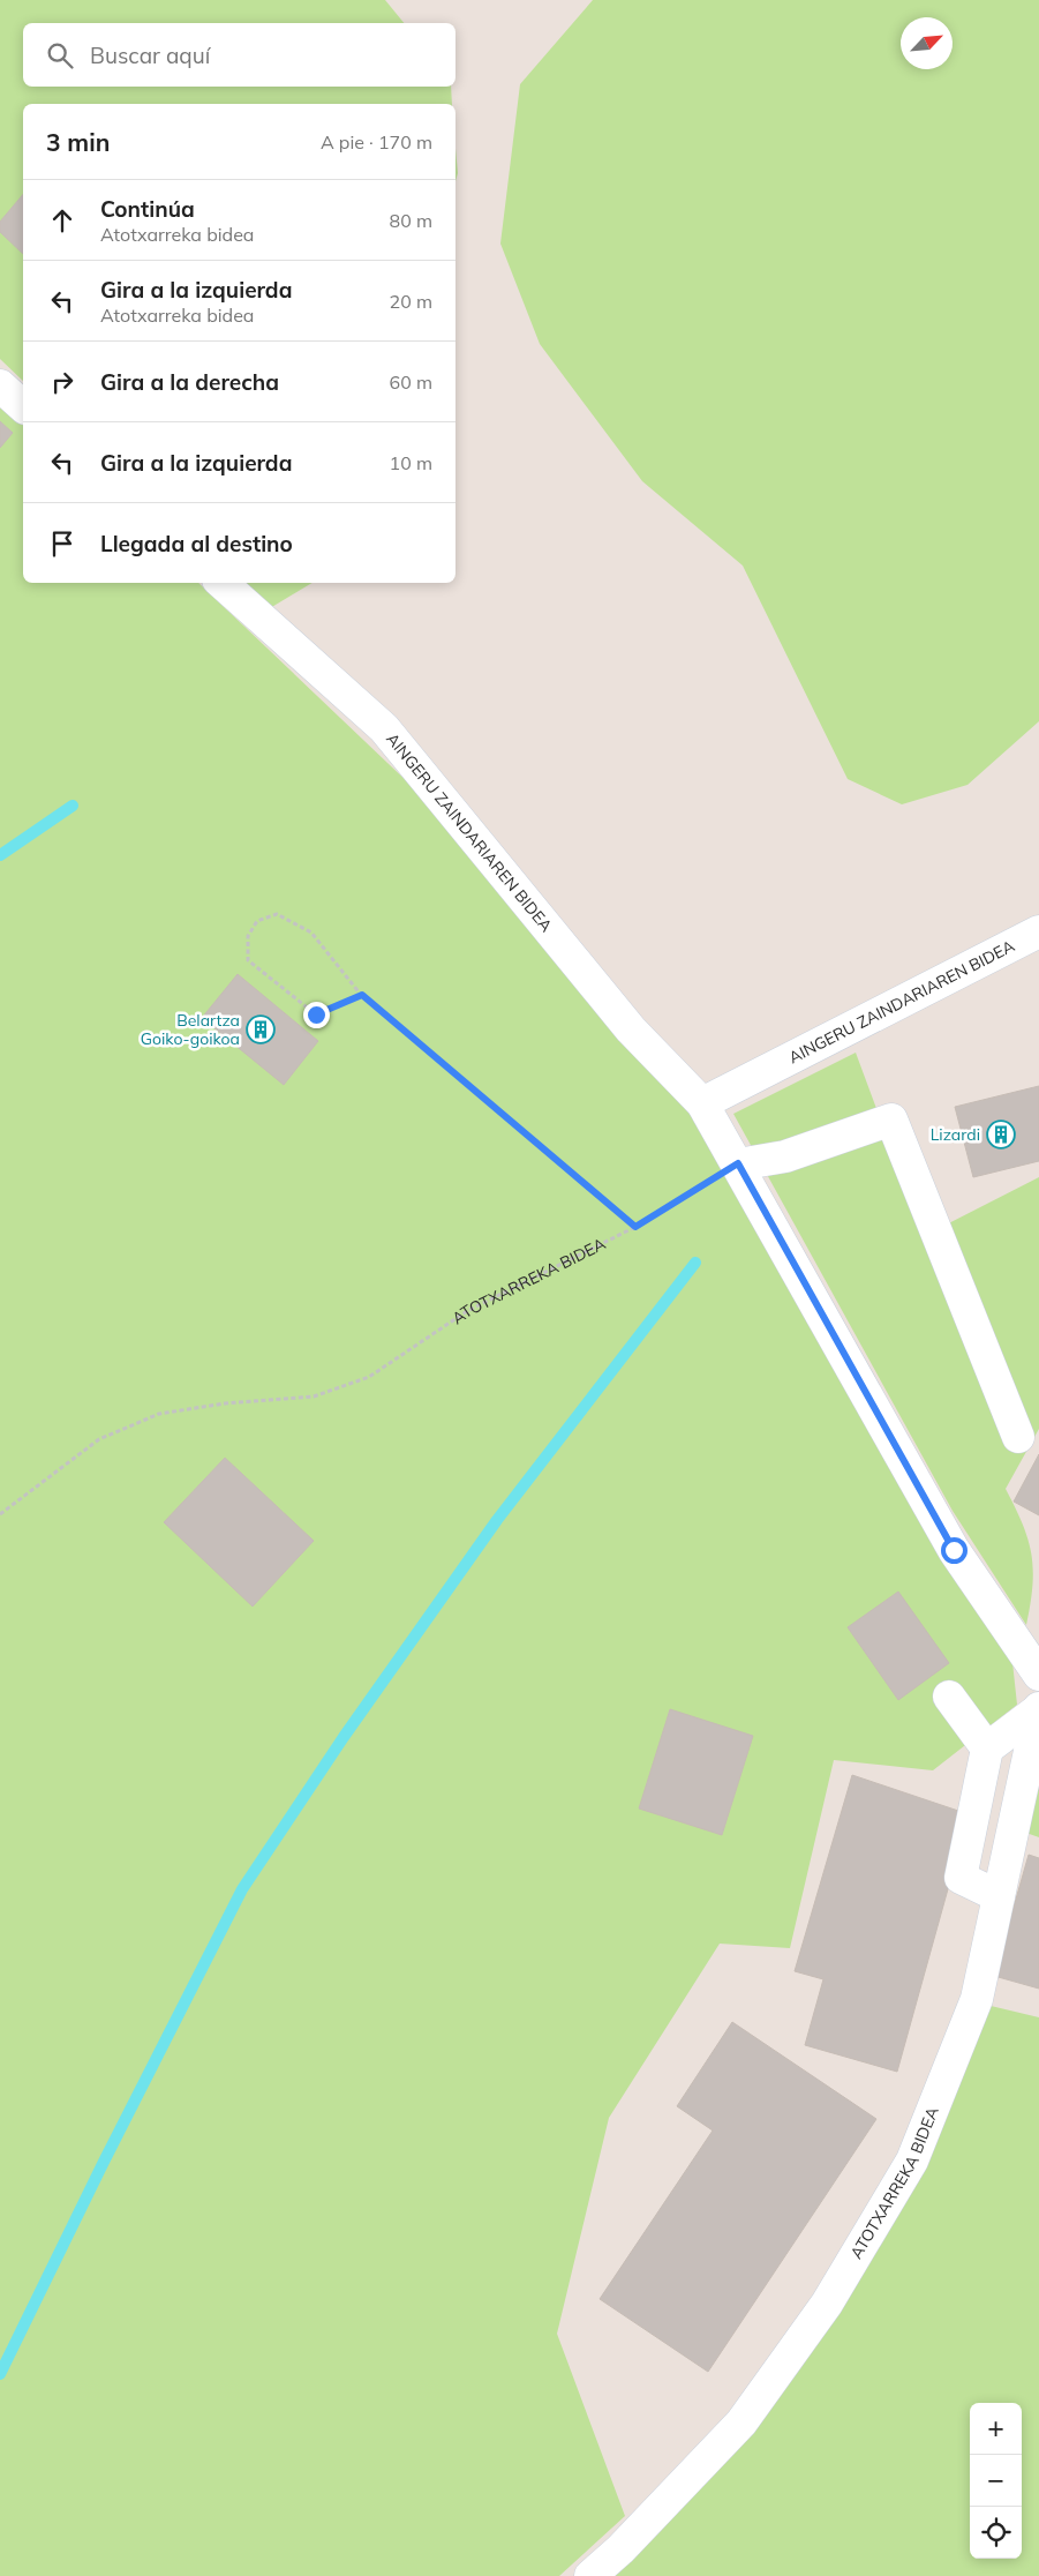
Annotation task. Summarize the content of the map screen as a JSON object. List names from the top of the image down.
{
  "streets": {
    "street": ["AINGERU ZAINDARIAREN BIDEA", "ATOTXARREKA BIDEA"]
  },
  "crossings": [
    ["AINGERU ZAINDARIAREN BIDEA", "ATOTXARREKA BIDEA"]
  ],
  "places": {
    "building": ["Belartza Goiko-goikoa", "Lizardi"]
  },
  "north": "top right",
  "page": {
    "search": "Buscar aquí",
    "heading": ["3 min", "A pie · 170 m"],
    "list": [
      ["Continúa", "Atotxarreka bidea", "80 m"],
      ["Gira a la izquierda", "Atotxarreka bidea", "20 m"],
      ["Gira a la derecha", "60 m"],
      ["Gira a la izquierda", "10 m"],
      "Llegada al destino"
    ],
    "map_buttons": ["+", "−"]
  }
}
